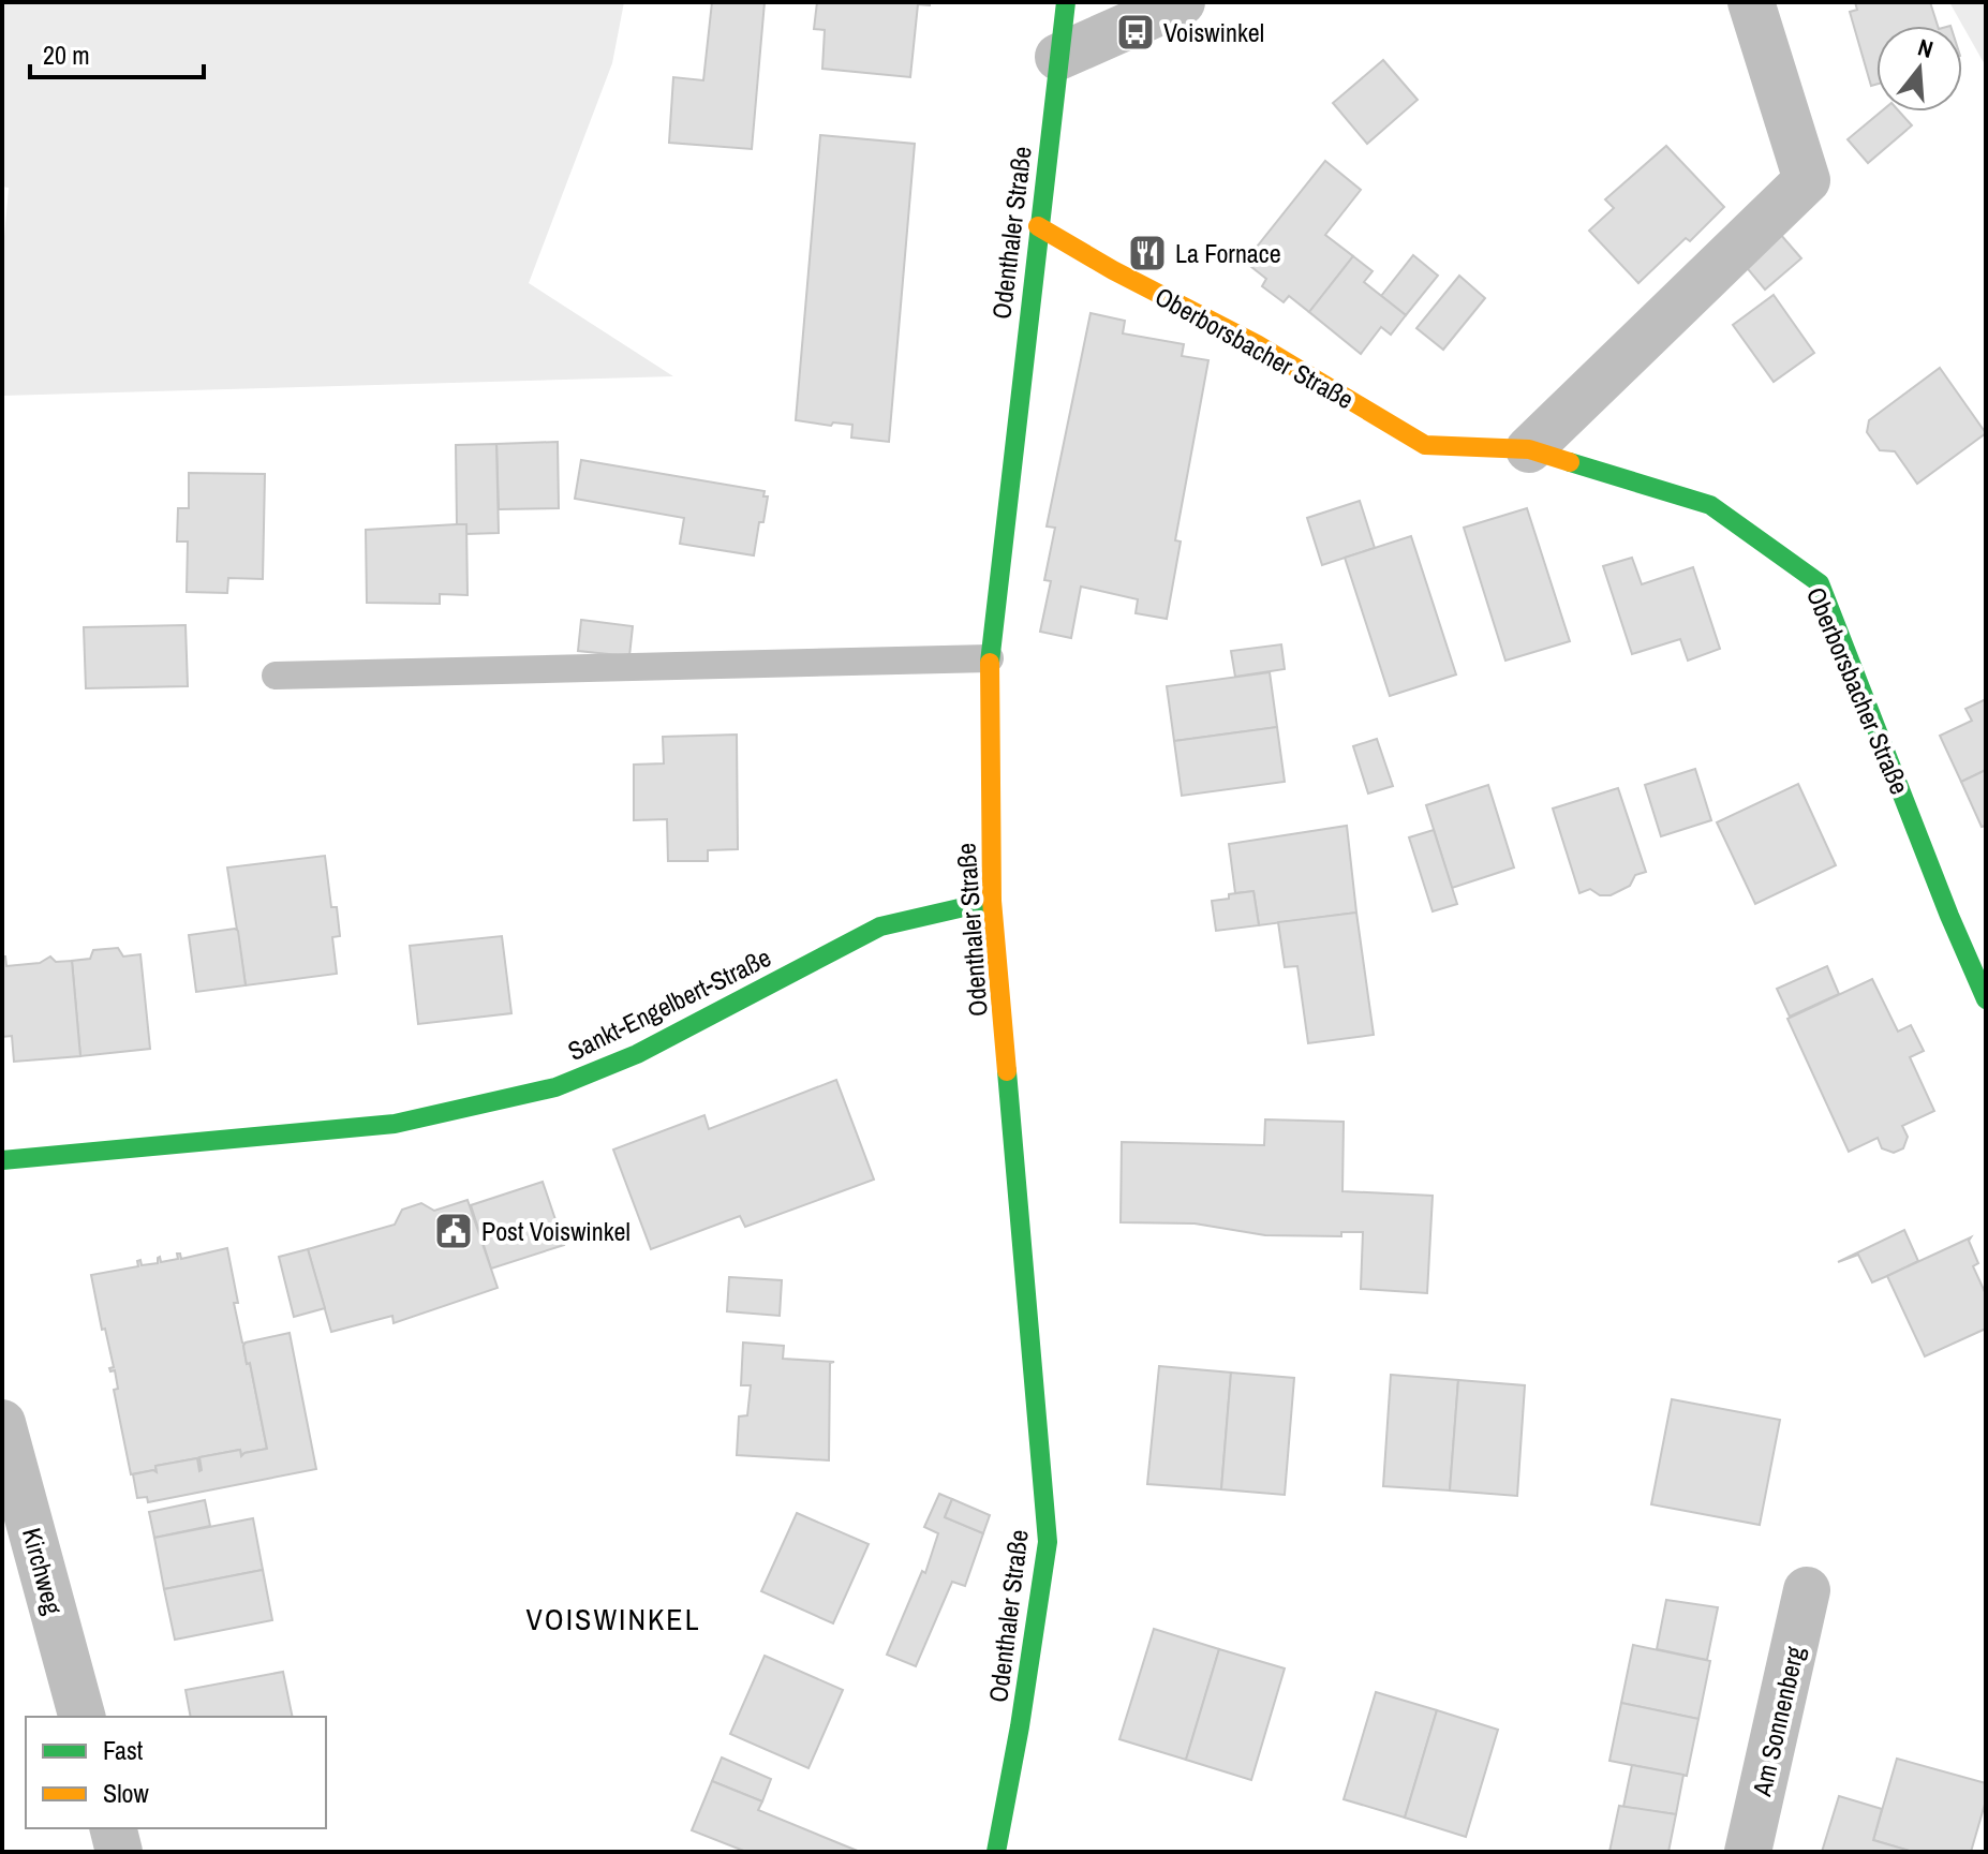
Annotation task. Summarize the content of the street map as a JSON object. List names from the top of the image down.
{
  "streets": {
    "street": [
      "Odenthaler Straße",
      "Oberborsbacher Straße",
      "Sankt-Engelbert-Straße",
      "Kirchweg",
      "Am Sonnenberg"
    ]
  },
  "crossings": [
    ["Odenthaler Straße", "Oberborsbacher Straße"],
    ["Odenthaler Straße", "Sankt-Engelbert-Straße"]
  ],
  "districts": ["VOISWINKEL"],
  "places": {
    "bus stop": ["Voiswinkel"],
    "restaurant": ["La Fornace"],
    "public building": ["Post Voiswinkel"]
  },
  "legend": ["Fast", "Slow"],
  "scale_bar": "20 m",
  "north": "top"
}
